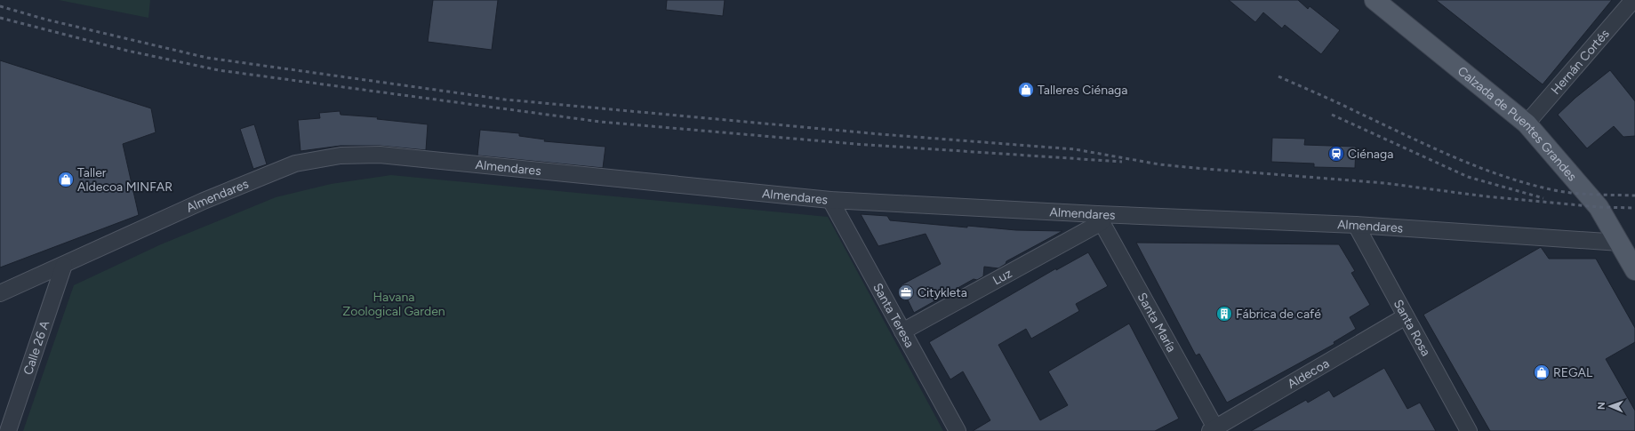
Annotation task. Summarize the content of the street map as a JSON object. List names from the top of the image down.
{
  "streets": {
    "main road": ["Calzada de Puentes Grandes"],
    "street": [
      "Hernán Cortés",
      "Almendares",
      "Luz",
      "Santa Teresa",
      "Santa María",
      "Santa Rosa",
      "Calle 26 A",
      "Aldecoa"
    ]
  },
  "crossings": [
    ["Hernán Cortés", "Calzada de Puentes Grandes"],
    ["Calzada de Puentes Grandes", "Almendares"],
    ["Almendares", "Luz"],
    ["Almendares", "Santa Teresa"],
    ["Almendares", "Santa María"],
    ["Almendares", "Santa Rosa"],
    ["Almendares", "Calle 26 A"],
    ["Luz", "Santa Teresa"],
    ["Luz", "Santa María"],
    ["Santa María", "Aldecoa"],
    ["Santa Rosa", "Aldecoa"]
  ],
  "parks": ["Havana Zoological Garden"],
  "places": {
    "shop": ["Talleres Ciénaga", "Taller Aldecoa MINFAR", "REGAL"],
    "station": ["Ciénaga"],
    "office": ["Citykleta"],
    "building": ["Fábrica de café"]
  },
  "north": "left"
}
